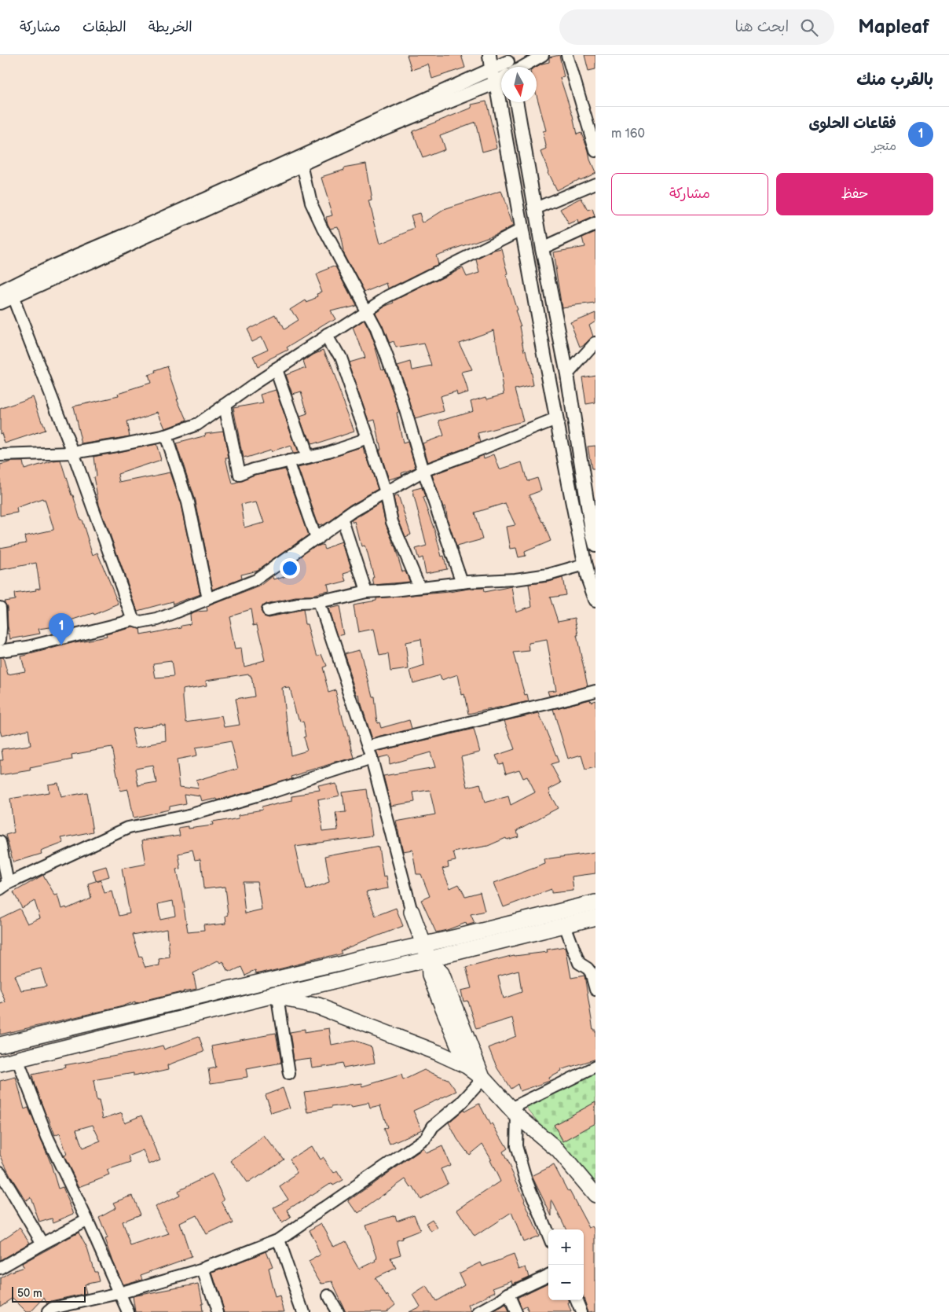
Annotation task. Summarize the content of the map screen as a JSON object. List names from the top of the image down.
{
  "scale_bar": "50 m",
  "north": "bottom",
  "page": {
    "header": "Mapleaf",
    "search": "ابحث هنا",
    "nav": ["الخريطة", "الطبقات", "مشاركة"],
    "heading": "بالقرب منك",
    "list": [
      {
        "mark": "1",
        "name": "فقاعات الحلوى",
        "note": "متجر",
        "value": "160 m"
      }
    ],
    "buttons": ["حفظ", "مشاركة"],
    "pins": "1",
    "map_buttons": ["+", "−"],
    "scale": "50 m"
  }
}
